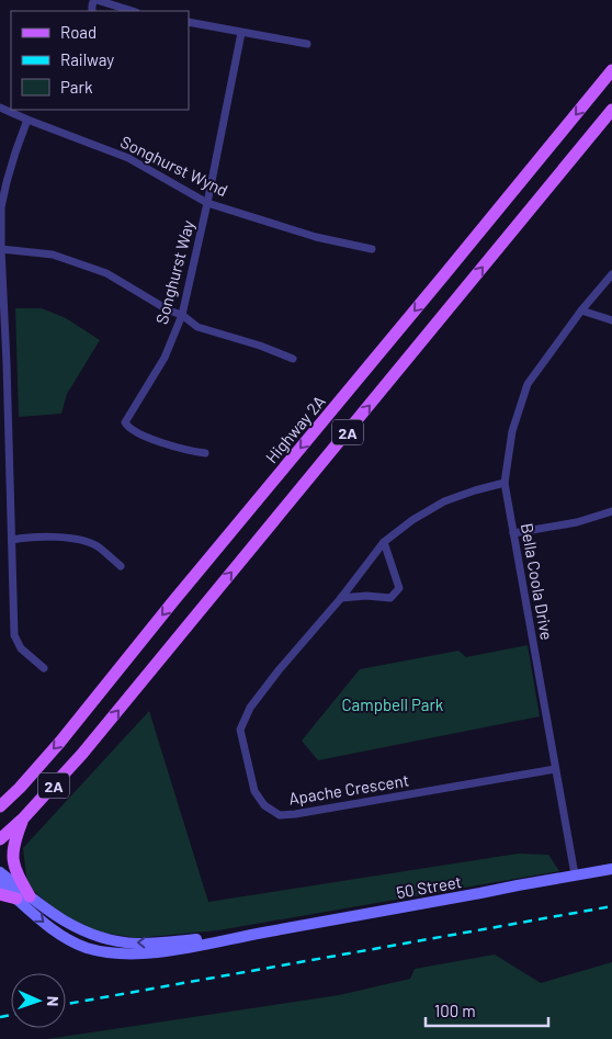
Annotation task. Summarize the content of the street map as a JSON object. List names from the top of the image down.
{
  "streets": {
    "main road": ["Highway 2A", "2A", "50 Street"],
    "street": [
      "Songhurst Wynd",
      "Songhurst Way",
      "Bella Coola Drive",
      "Apache Crescent"
    ]
  },
  "crossings": [
    ["Songhurst Wynd", "Songhurst Way"],
    ["Bella Coola Drive", "Apache Crescent"],
    ["Bella Coola Drive", "50 Street"]
  ],
  "parks": ["Campbell Park"],
  "legend": ["Road", "Railway", "Park"],
  "scale_bar": "100 m",
  "north": "right"
}
